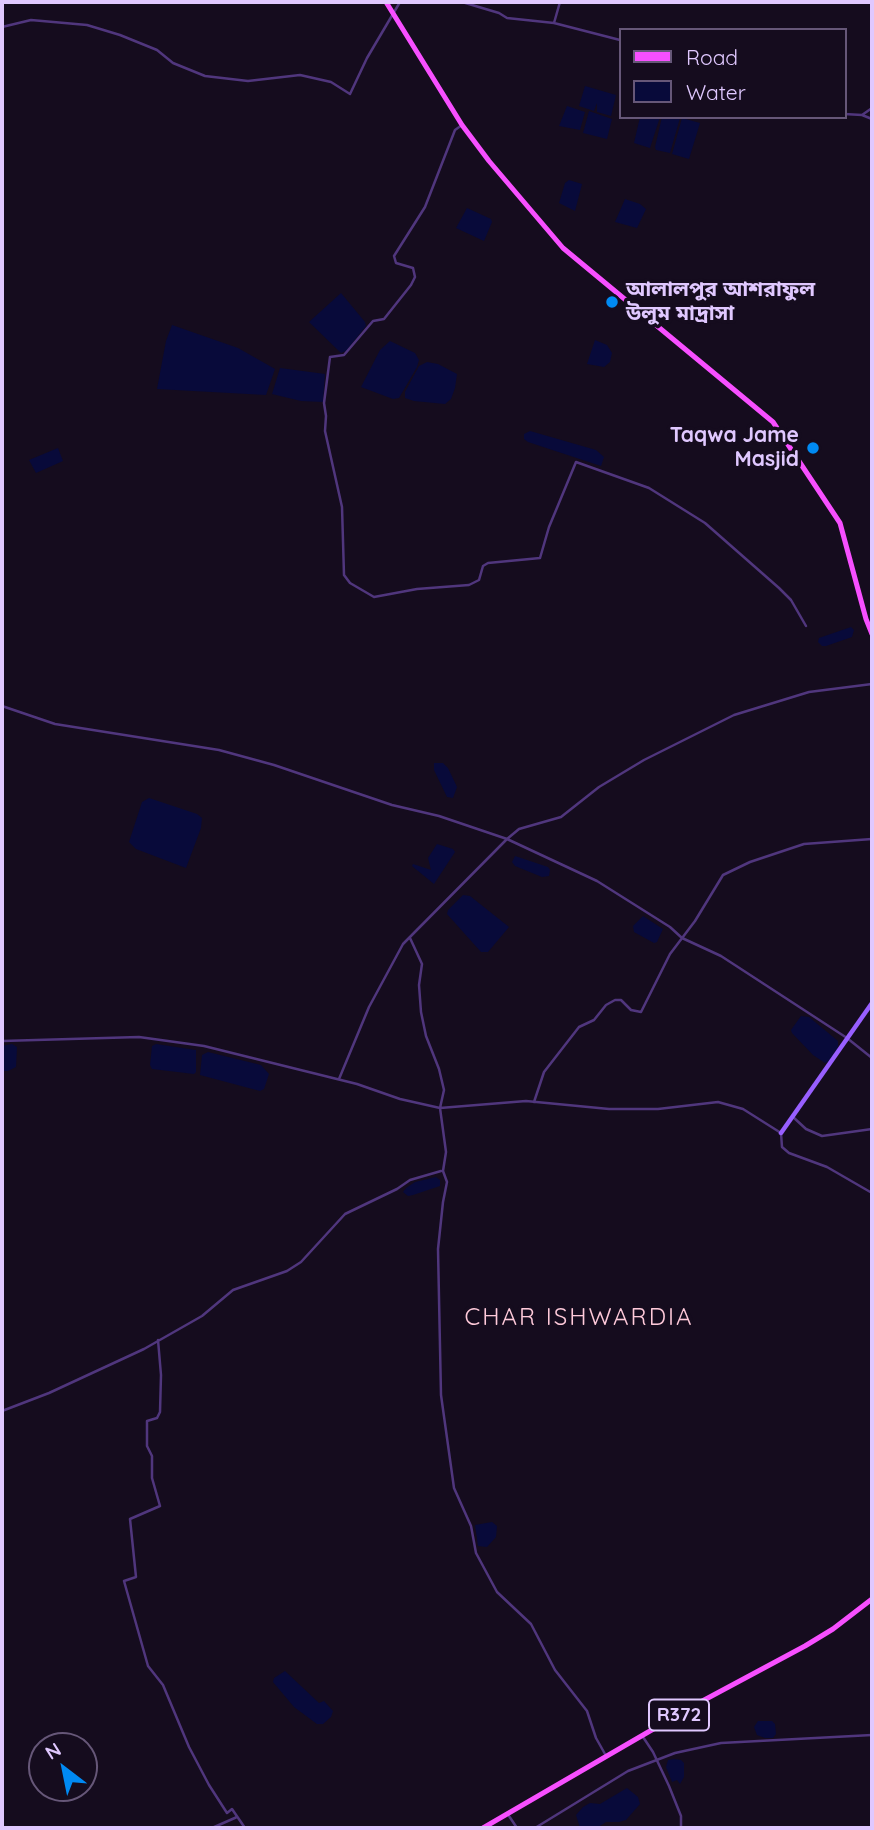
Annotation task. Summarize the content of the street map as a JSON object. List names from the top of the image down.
{
  "streets": {
    "main road": ["R372"]
  },
  "districts": ["CHAR ISHWARDIA"],
  "places": ["আলালপুর আশরাফুল উলুম মাদ্রাসা", "Taqwa Jame Masjid"],
  "legend": ["Road", "Water"],
  "north": "top left"
}
